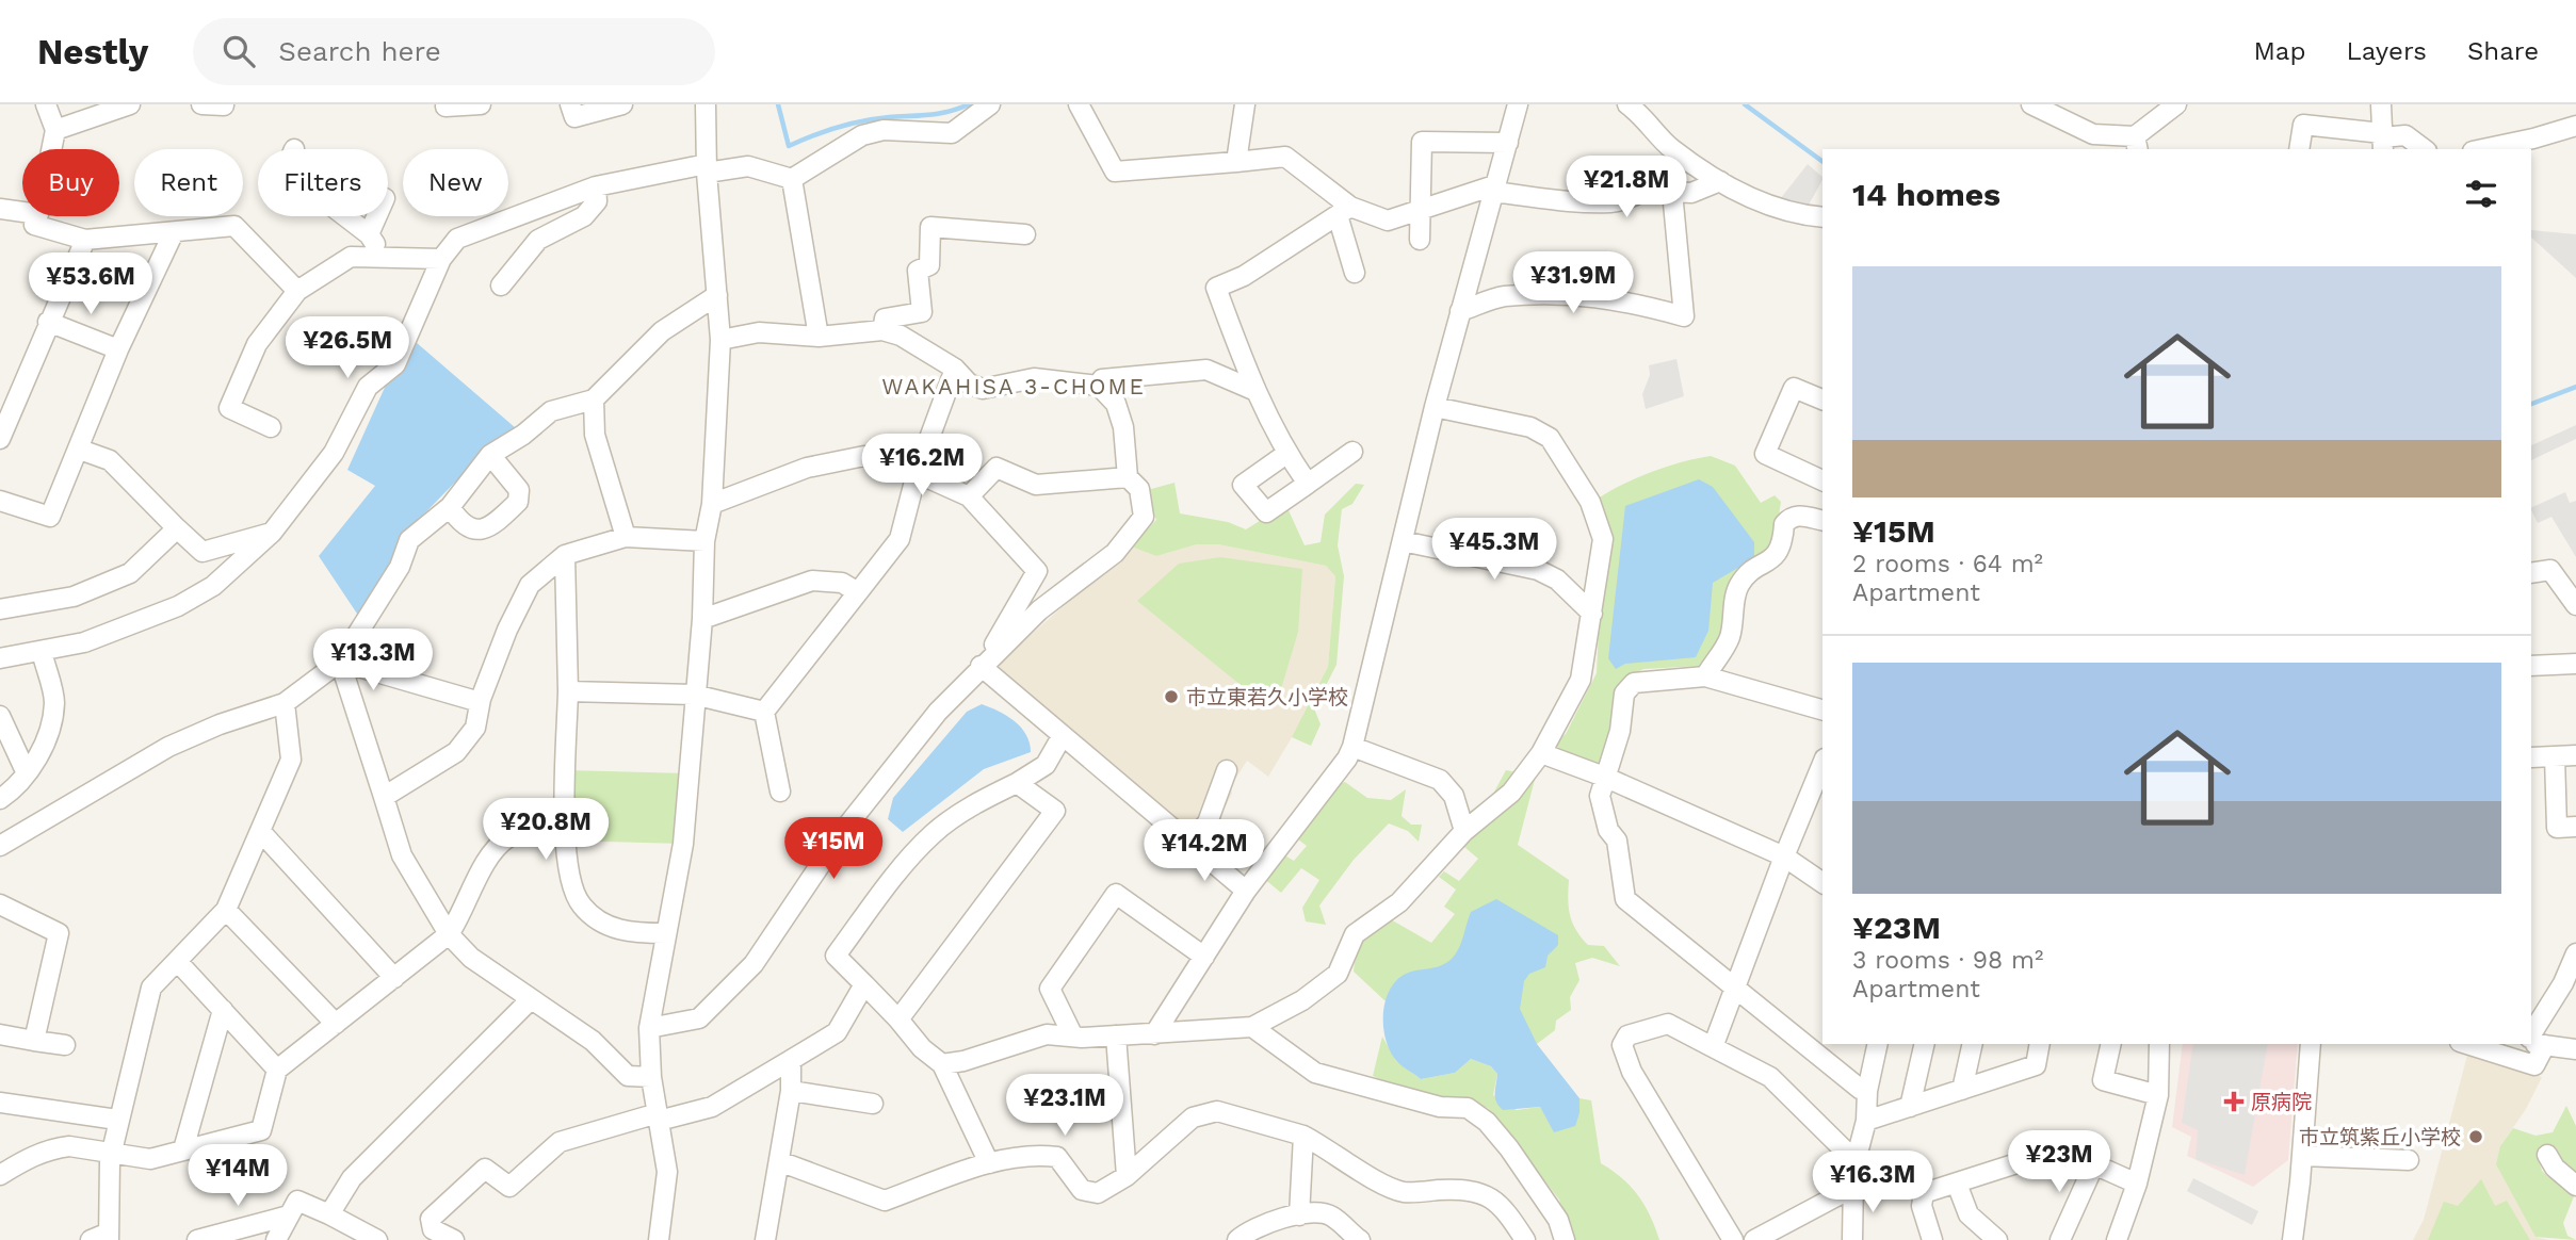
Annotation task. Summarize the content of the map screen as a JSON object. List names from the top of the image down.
{
  "districts": ["WAKAHISA 3-CHOME"],
  "places": {
    "other": ["市立東若久小学校", "市立筑紫丘小学校"],
    "health": ["原病院"]
  },
  "page": {
    "header": "Nestly",
    "search": "Search here",
    "nav": ["Map", "Layers", "Share"],
    "chip": [
      "Buy",
      "Rent",
      "Filters",
      "New"
    ],
    "heading": "14 homes",
    "price": [
      "¥21.8M",
      "¥31.9M",
      "¥53.6M",
      "¥26.5M",
      "¥16.2M",
      "¥45.3M",
      "¥13.3M",
      "¥20.8M",
      "¥15M",
      "¥14.2M",
      "¥23.1M",
      "¥23M",
      "¥14M",
      "¥16.3M"
    ],
    "list": [
      {
        "name": "¥15M",
        "note": "2 rooms · 64 m² · Apartment"
      },
      {
        "name": "¥23M",
        "note": "3 rooms · 98 m² · Apartment"
      }
    ]
  }
}
